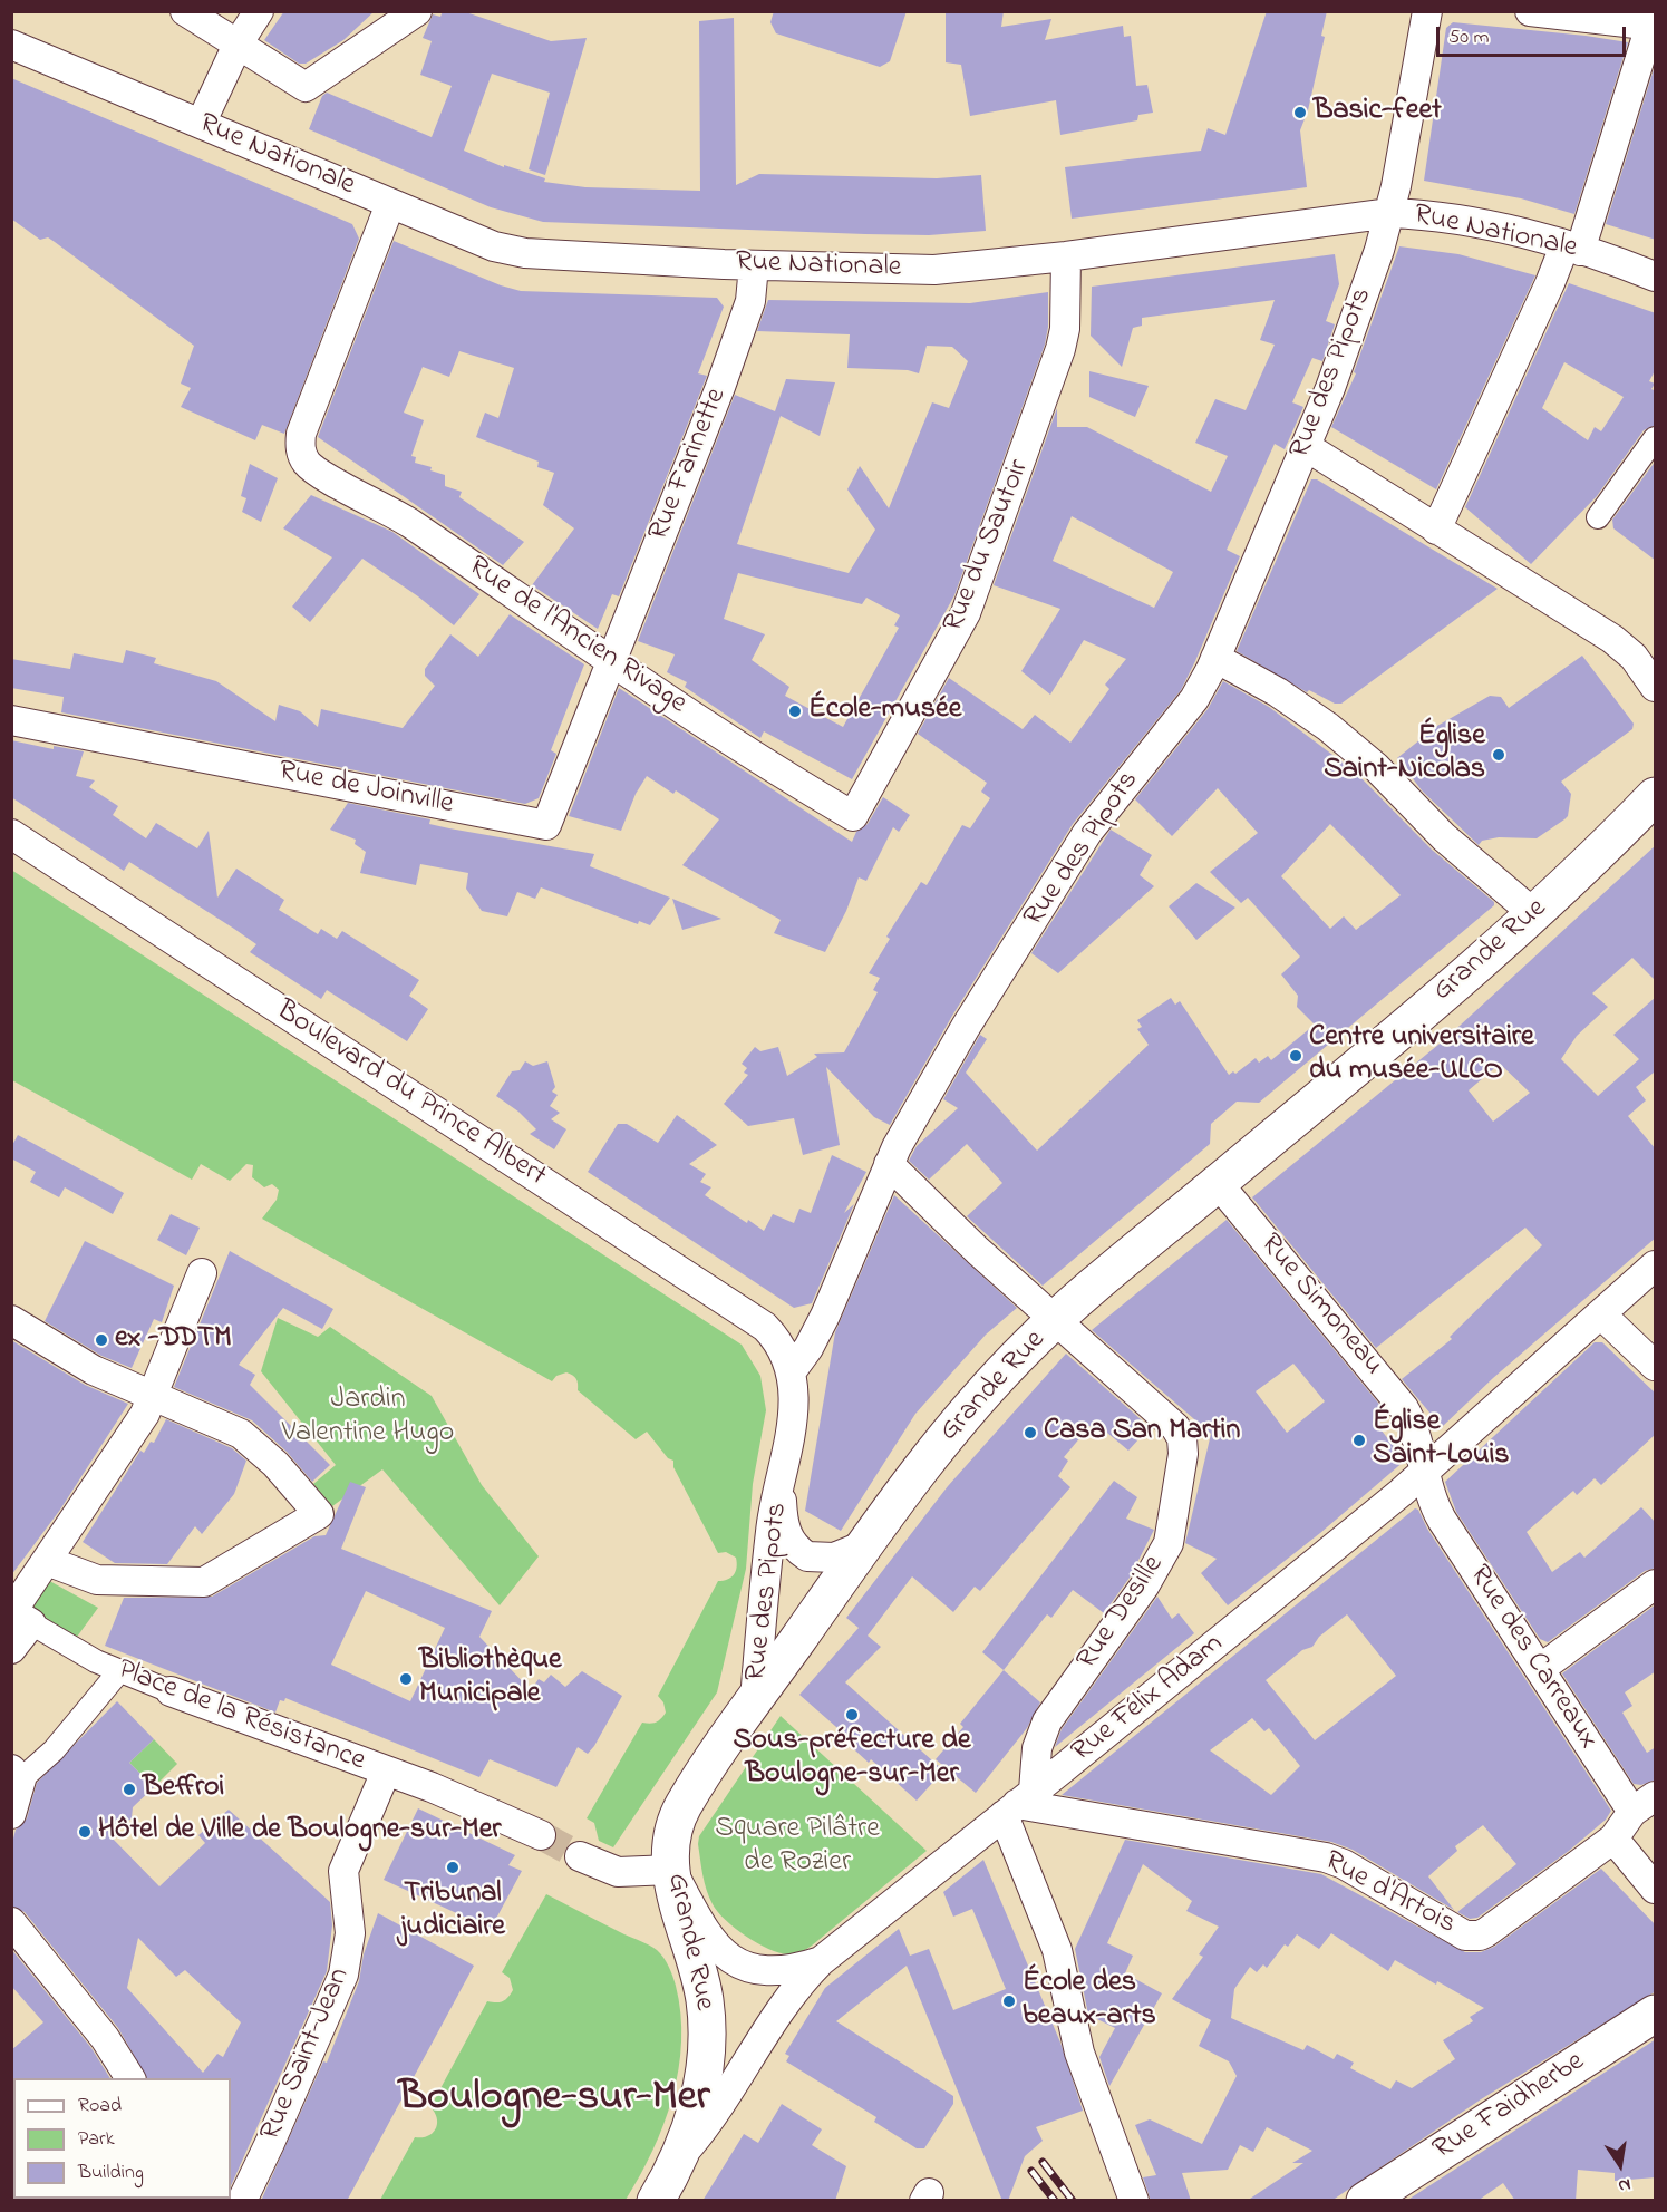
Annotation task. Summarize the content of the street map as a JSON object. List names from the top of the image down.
{
  "streets": {
    "main road": ["Grande Rue", "Rue Faidherbe"],
    "street": [
      "Rue Nationale",
      "Rue des Pipots",
      "Rue Farinette",
      "Rue du Sautoir",
      "Rue de l'Ancien Rivage",
      "Rue de Joinville",
      "Boulevard du Prince Albert",
      "Rue Simoneau",
      "Rue Desille",
      "Rue des Carreaux",
      "Rue Félix Adam",
      "Place de la Résistance",
      "Rue d'Artois",
      "Rue Saint-Jean"
    ]
  },
  "crossings": [
    ["Rue Nationale", "Rue des Pipots"],
    ["Rue Nationale", "Rue Farinette"],
    ["Rue Nationale", "Rue du Sautoir"],
    ["Rue Nationale", "Rue de l'Ancien Rivage"],
    ["Rue des Pipots", "Grande Rue"],
    ["Rue des Pipots", "Boulevard du Prince Albert"],
    ["Rue des Pipots", "Rue Desille"],
    ["Rue Farinette", "Rue de l'Ancien Rivage"],
    ["Rue Farinette", "Rue de Joinville"],
    ["Rue du Sautoir", "Rue de l'Ancien Rivage"],
    ["Rue de l'Ancien Rivage", "Rue de Joinville"],
    ["Grande Rue", "Rue Simoneau"],
    ["Grande Rue", "Rue Desille"],
    ["Grande Rue", "Rue Félix Adam"],
    ["Rue Simoneau", "Rue des Carreaux"],
    ["Rue Simoneau", "Rue Félix Adam"],
    ["Rue Desille", "Rue Félix Adam"],
    ["Rue Desille", "Rue d'Artois"],
    ["Rue des Carreaux", "Rue Félix Adam"],
    ["Rue des Carreaux", "Rue d'Artois"],
    ["Rue Félix Adam", "Rue d'Artois"],
    ["Place de la Résistance", "Rue Saint-Jean"]
  ],
  "districts": ["Boulogne-sur-Mer"],
  "parks": ["Jardin Valentine Hugo", "Square Pilâtre de Rozier"],
  "places": [
    "Basic-feet",
    "École-musée",
    "Église Saint-Nicolas",
    "Centre universitaire du musée-ULCO",
    "ex -DDTM",
    "Casa San Martin",
    "Église Saint-Louis",
    "Bibliothèque Municipale",
    "Sous-préfecture de Boulogne-sur-Mer",
    "Beffroi",
    "Hôtel de Ville de Boulogne-sur-Mer",
    "Tribunal judiciaire",
    "École des beaux-arts"
  ],
  "legend": ["Road", "Park", "Building"],
  "scale_bar": "50 m",
  "north": "bottom"
}
